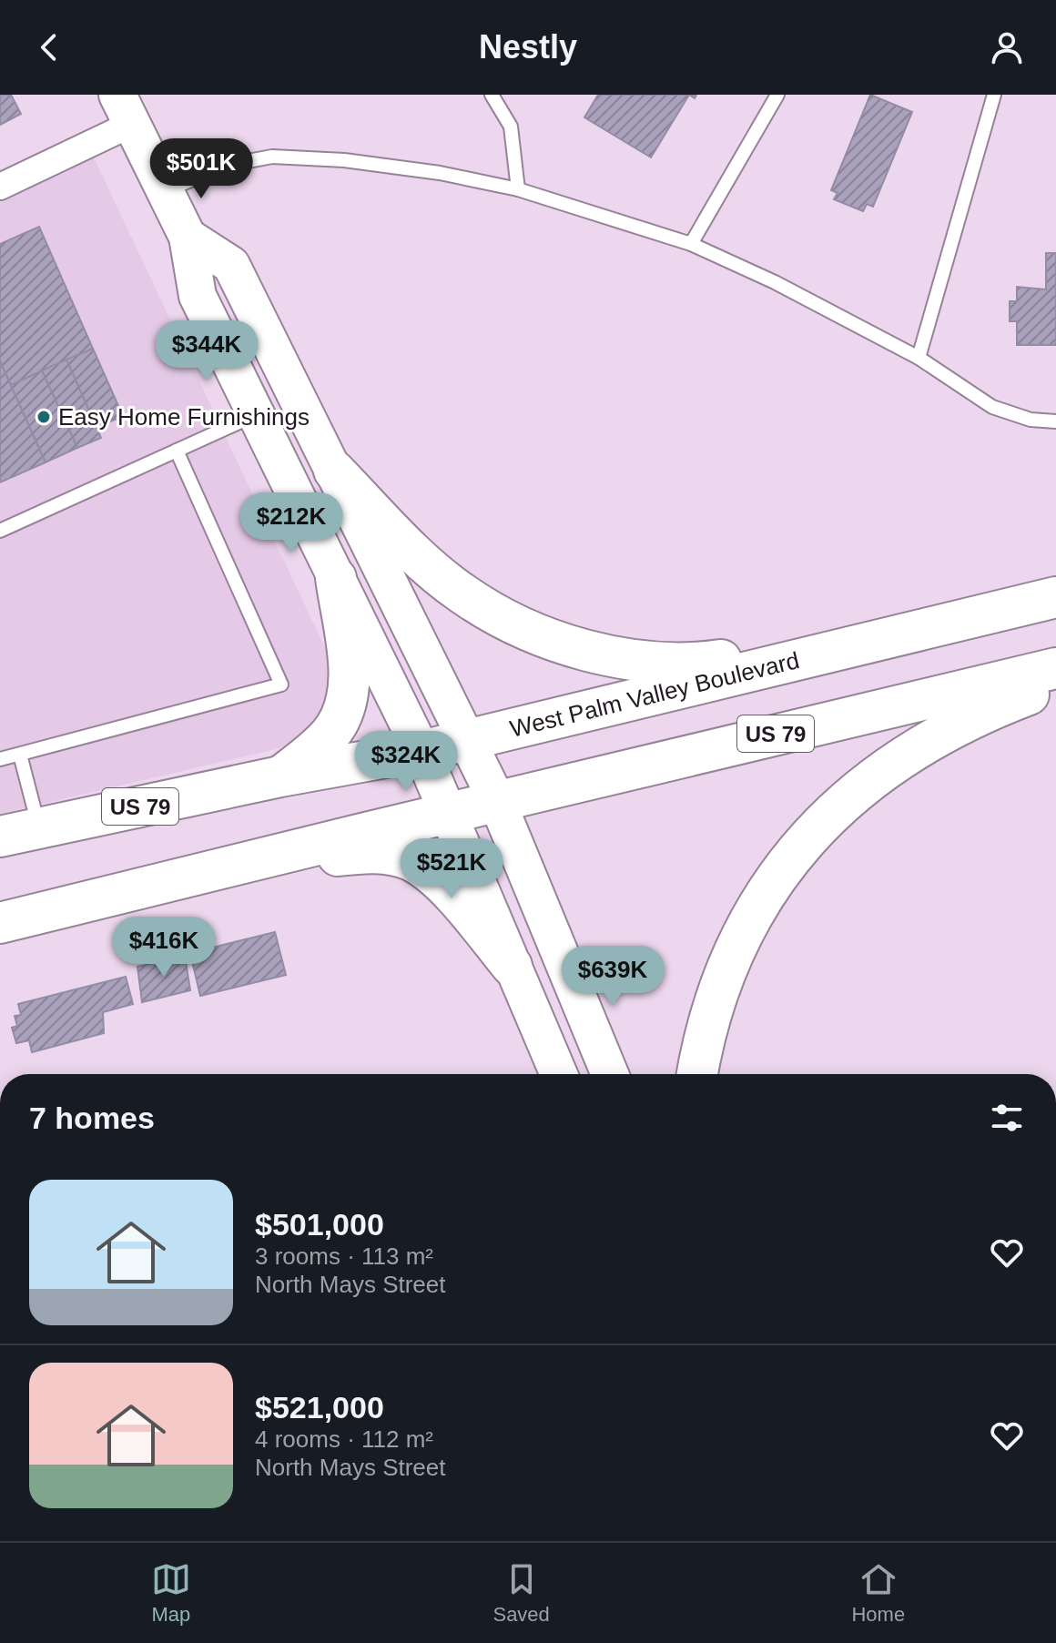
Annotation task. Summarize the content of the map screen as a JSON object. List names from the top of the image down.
{
  "streets": {
    "highway": ["West Palm Valley Boulevard", "US 79"]
  },
  "crossings": [
    ["West Palm Valley Boulevard", "US 79"]
  ],
  "places": ["Easy Home Furnishings"],
  "page": {
    "header": "Nestly",
    "price": [
      "$501K",
      "$344K",
      "$212K",
      "$324K",
      "$521K",
      "$416K",
      "$639K"
    ],
    "heading": "7 homes",
    "list": [
      {
        "name": "$501,000",
        "note": "3 rooms · 113 m² · North Mays Street"
      },
      {
        "name": "$521,000",
        "note": "4 rooms · 112 m² · North Mays Street"
      }
    ],
    "tabs": ["Map", "Saved", "Home"]
  }
}
